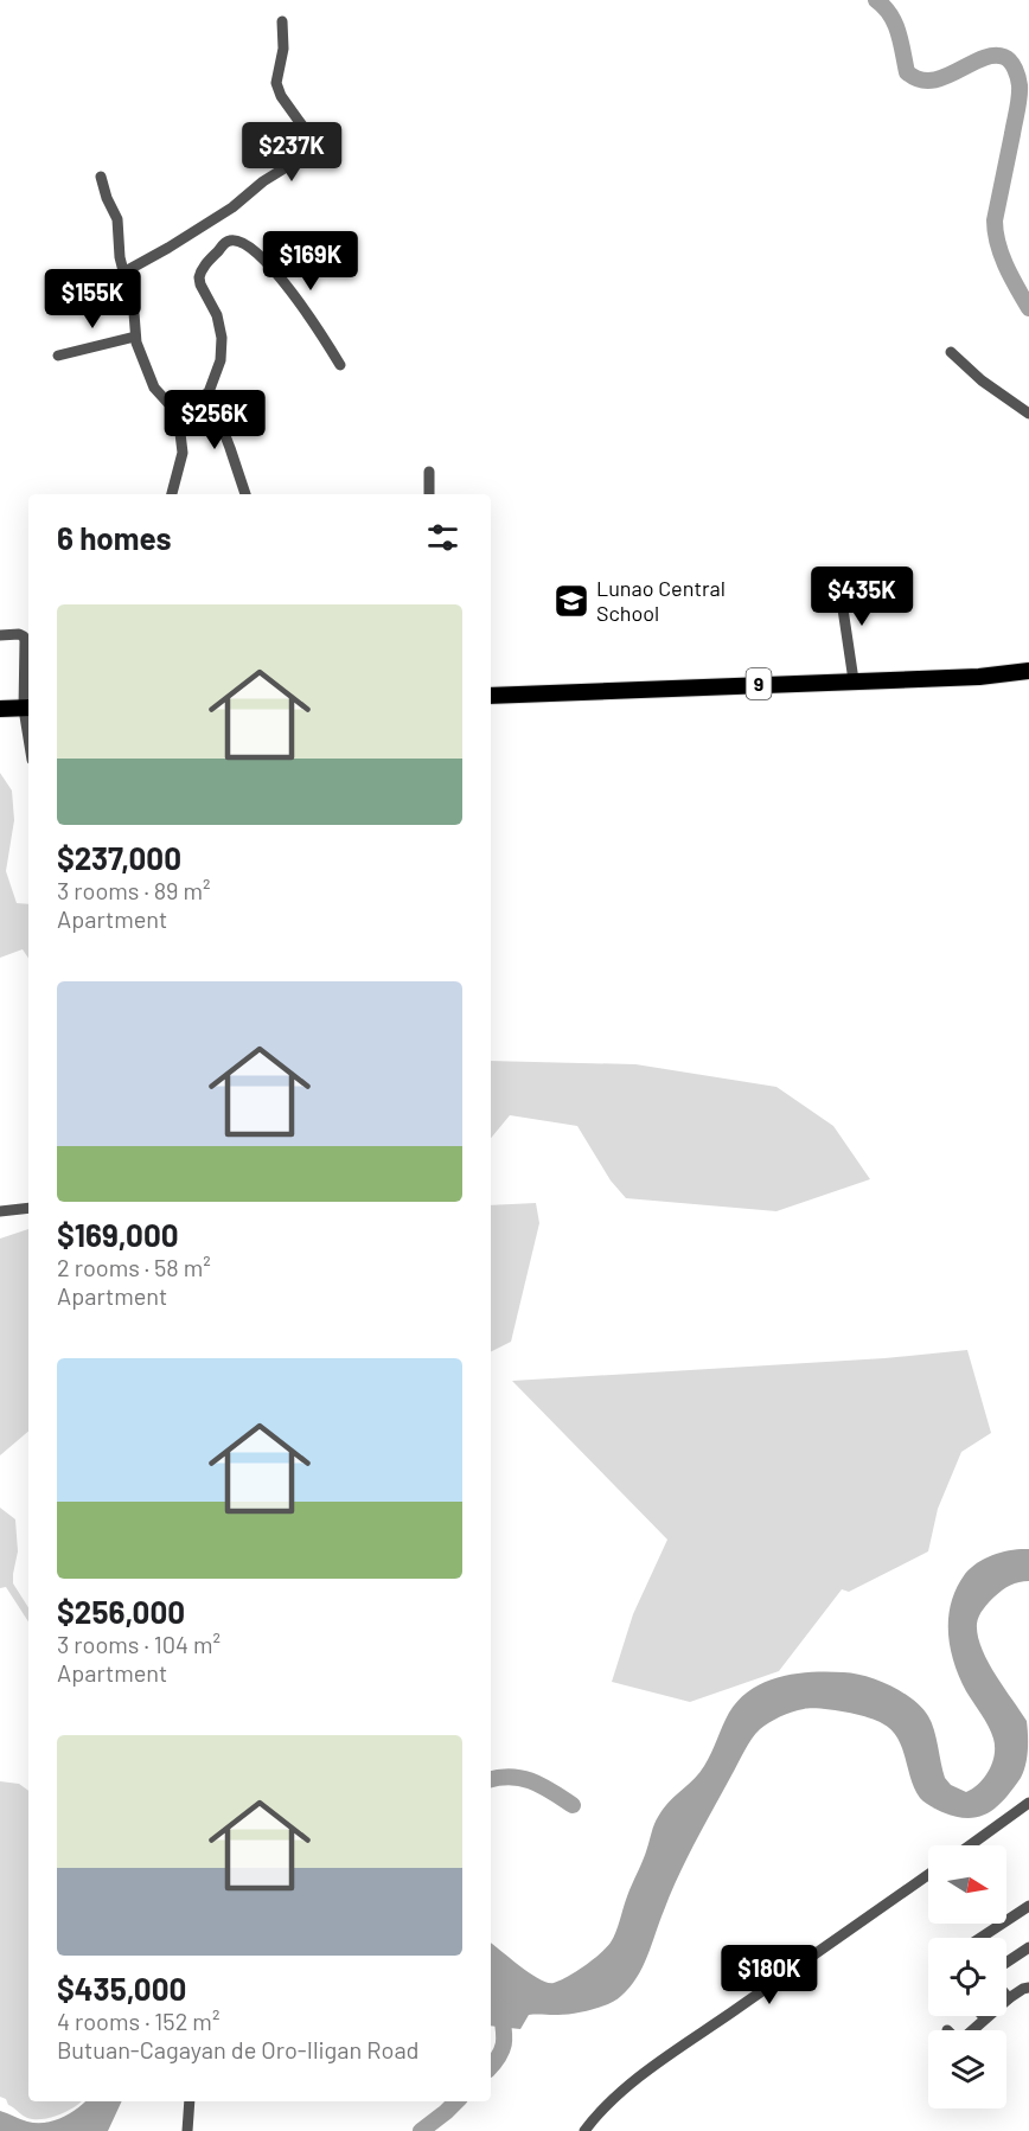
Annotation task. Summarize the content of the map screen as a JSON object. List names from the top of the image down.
{
  "streets": {
    "highway": ["9"]
  },
  "places": {
    "school or university": ["Lunao Central School"]
  },
  "north": "right",
  "page": {
    "price": [
      "$237K",
      "$169K",
      "$155K",
      "$256K",
      "$435K",
      "$180K"
    ],
    "heading": "6 homes",
    "list": [
      {
        "name": "$237,000",
        "note": "3 rooms · 89 m² · Apartment"
      },
      {
        "name": "$169,000",
        "note": "2 rooms · 58 m² · Apartment"
      },
      {
        "name": "$256,000",
        "note": "3 rooms · 104 m² · Apartment"
      },
      {
        "name": "$435,000",
        "note": "4 rooms · 152 m² · Butuan-Cagayan de Oro-Iligan Road"
      }
    ]
  }
}
